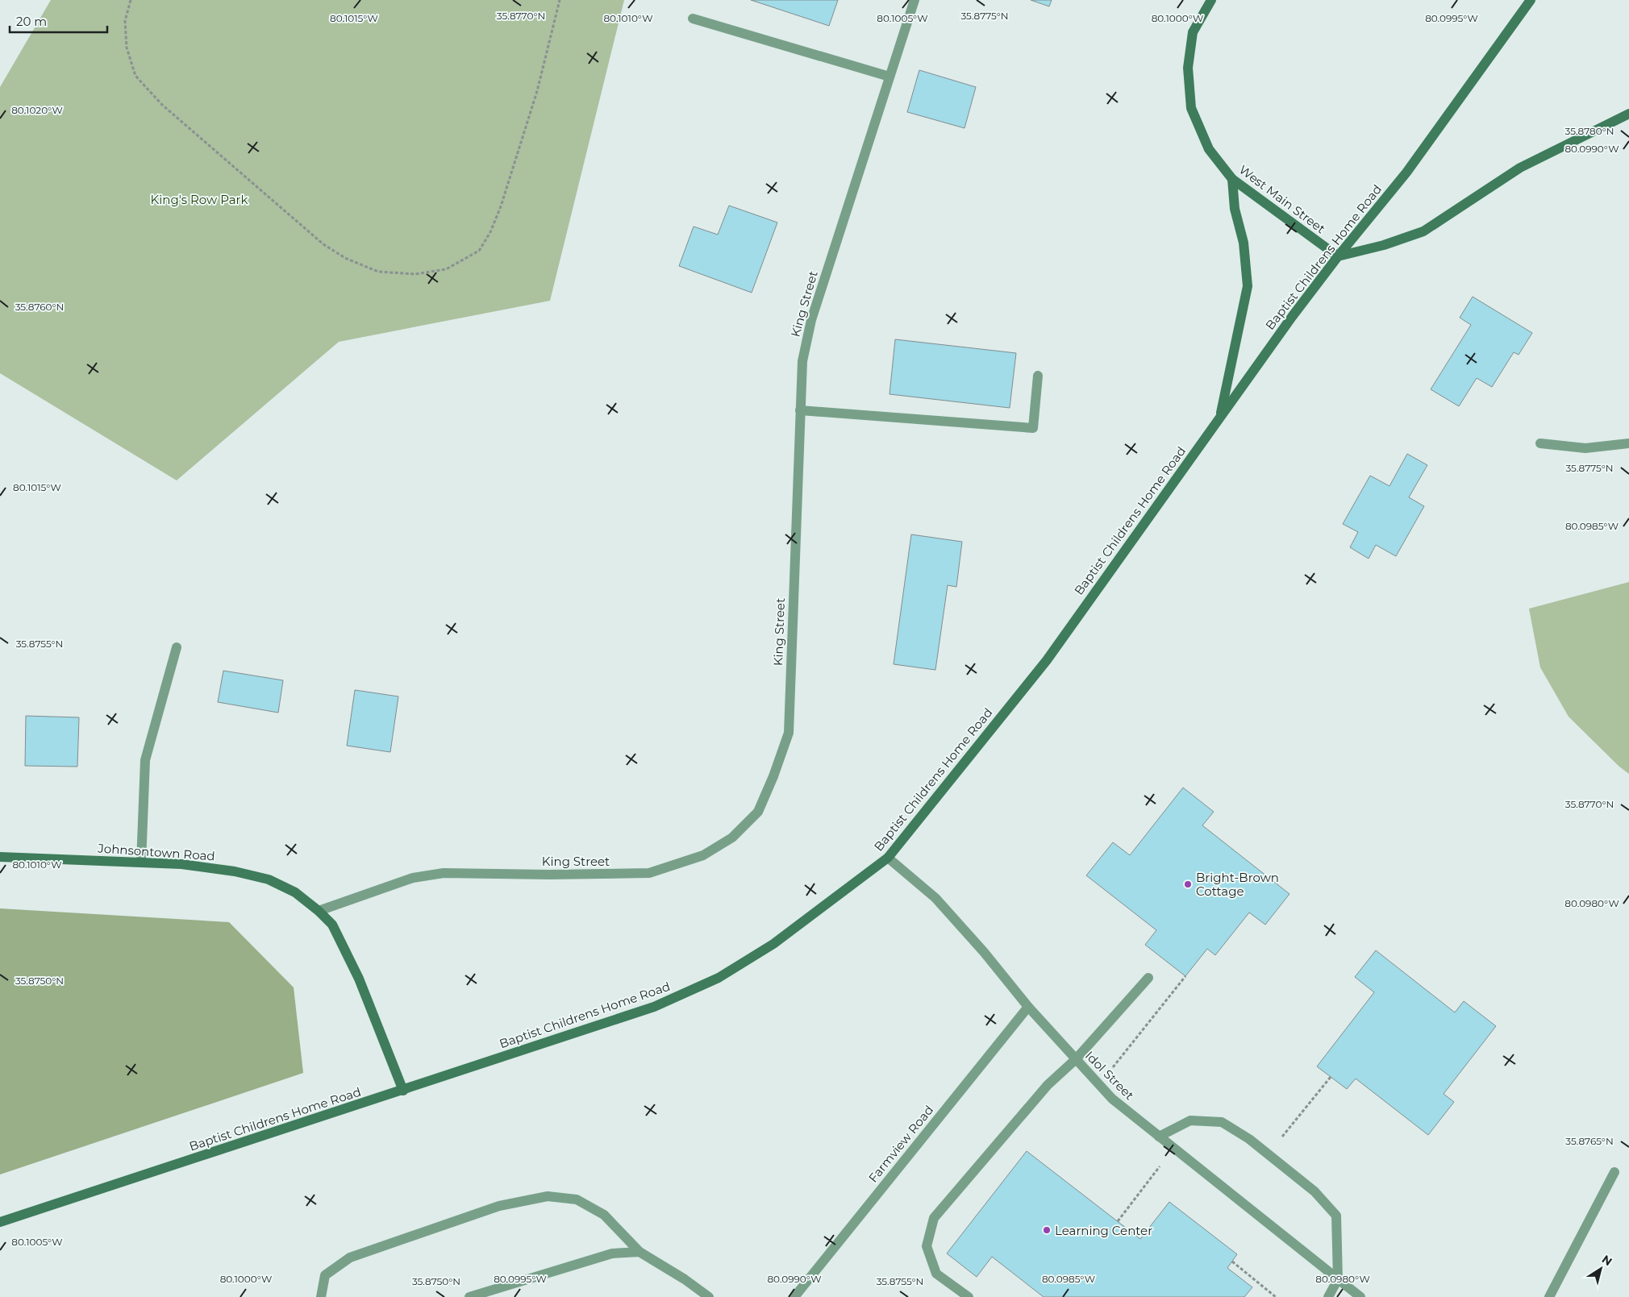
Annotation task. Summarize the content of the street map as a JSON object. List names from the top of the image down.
{
  "streets": {
    "street": [
      "West Main Street",
      "Baptist Childrens Home Road",
      "King Street",
      "Johnsontown Road",
      "Idol Street",
      "Farmview Road"
    ]
  },
  "crossings": [
    ["West Main Street", "Baptist Childrens Home Road"],
    ["Baptist Childrens Home Road", "Johnsontown Road"],
    ["Baptist Childrens Home Road", "Idol Street"],
    ["King Street", "Johnsontown Road"],
    ["Idol Street", "Farmview Road"]
  ],
  "parks": ["King's Row Park"],
  "places": ["Bright-Brown Cottage", "Learning Center"],
  "scale_bar": "20 m",
  "north": "top right",
  "coordinates": [
    "35.8770°N",
    "35.8775°N",
    "80.1015°W",
    "80.1005°W",
    "80.1000°W",
    "80.0995°W",
    "80.1010°W",
    "80.1020°W",
    "35.8780°N",
    "80.0990°W",
    "35.8760°N",
    "80.0985°W",
    "35.8755°N",
    "80.0980°W",
    "35.8750°N",
    "35.8765°N"
  ]
}
